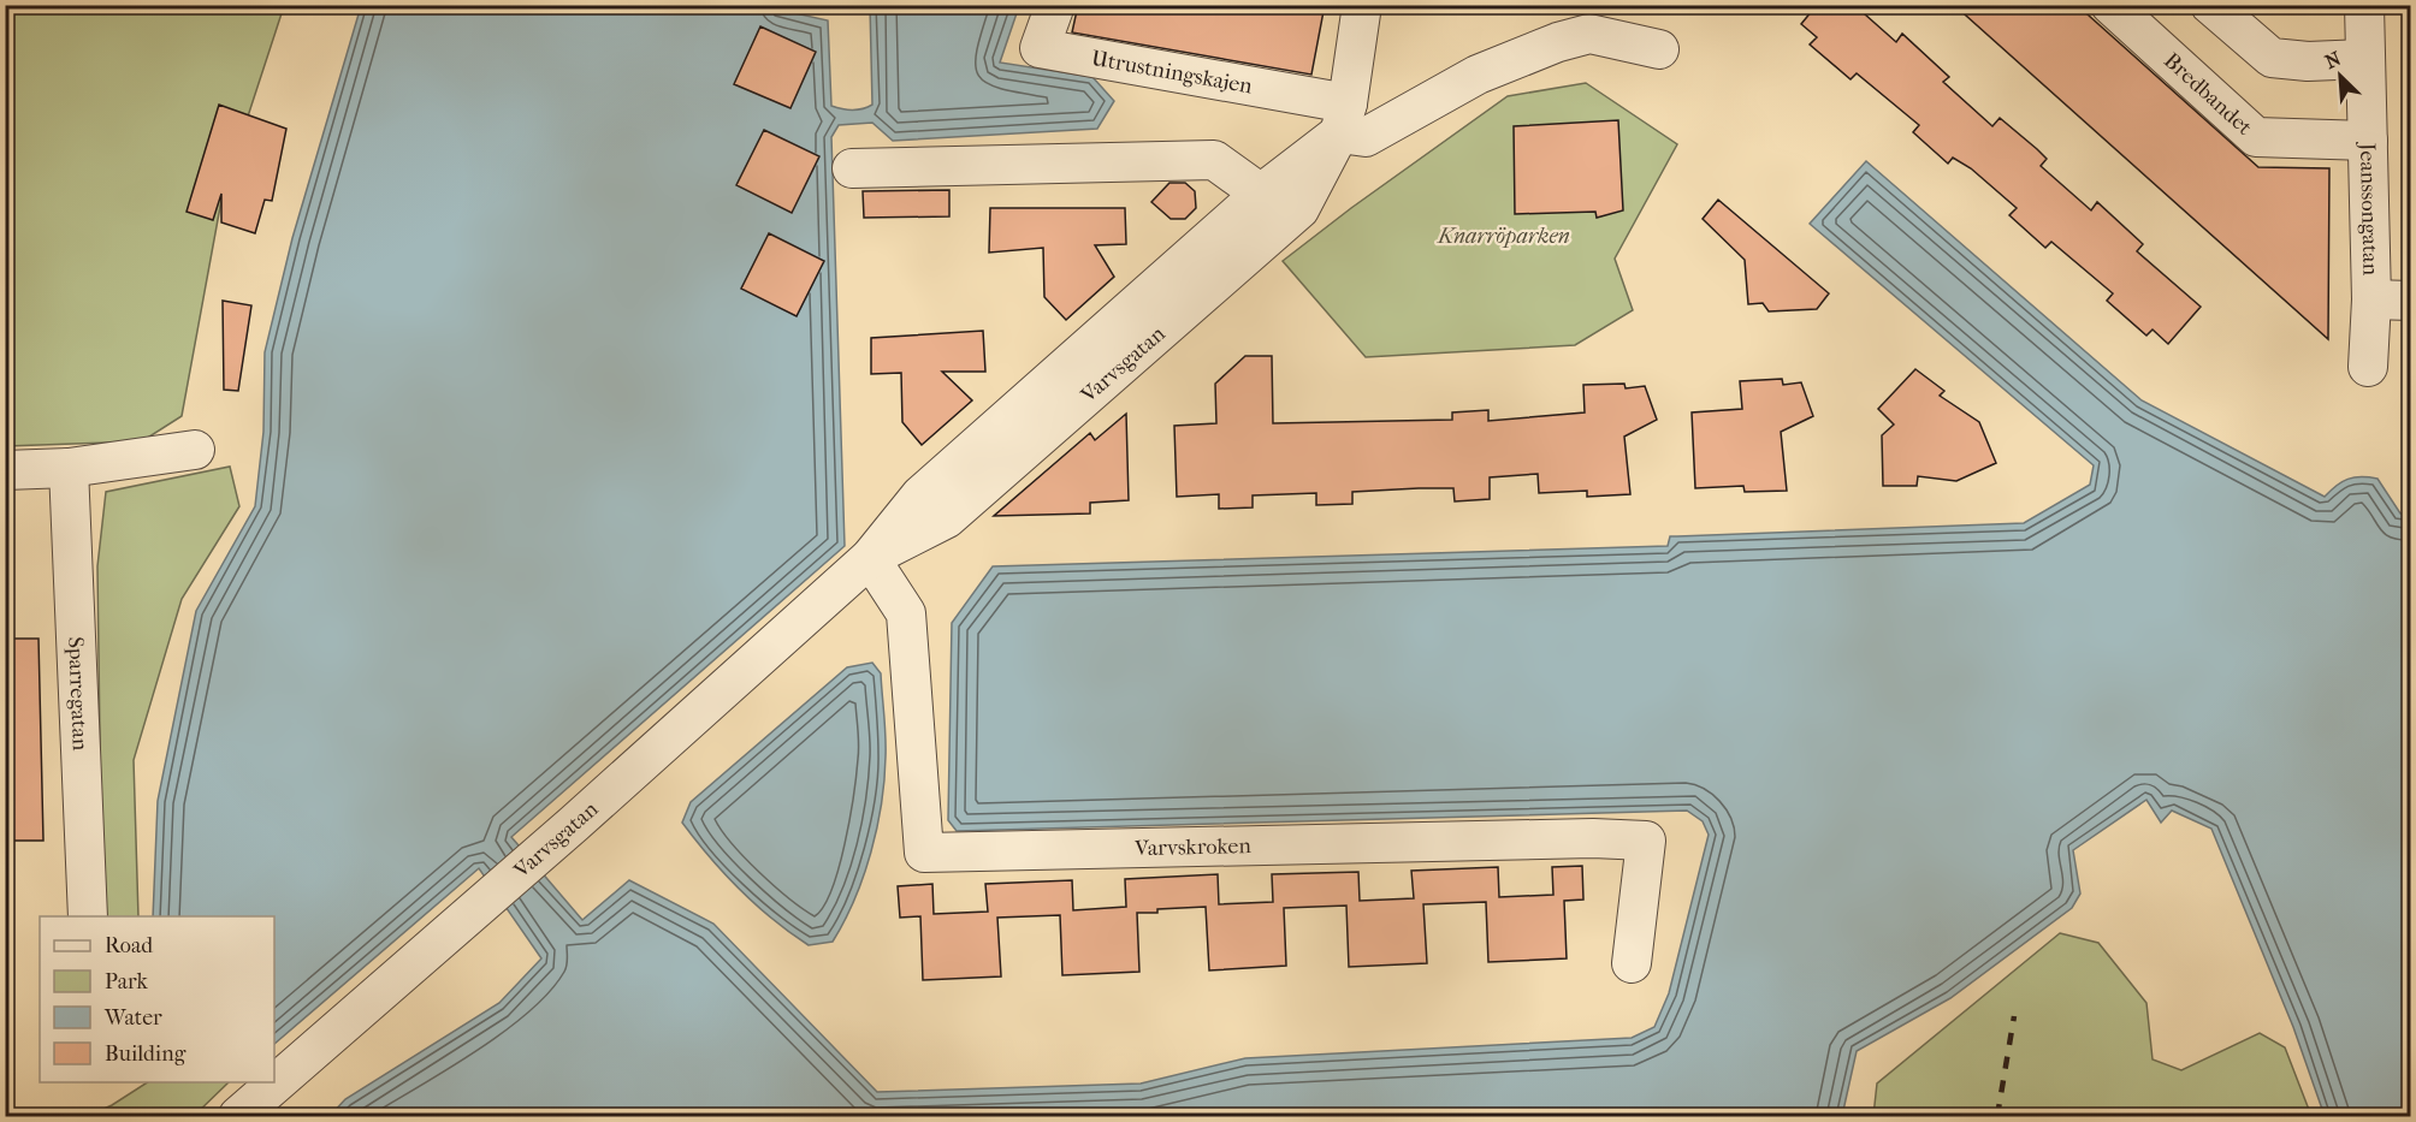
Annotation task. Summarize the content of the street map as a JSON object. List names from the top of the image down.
{
  "streets": {
    "street": [
      "Utrustningskajen",
      "Bredbandet",
      "Jeanssongatan",
      "Varvsgatan",
      "Sparregatan",
      "Varvskroken"
    ]
  },
  "crossings": [
    ["Utrustningskajen", "Varvsgatan"],
    ["Bredbandet", "Jeanssongatan"],
    ["Varvsgatan", "Varvskroken"]
  ],
  "parks": ["Knarröparken"],
  "legend": [
    "Road",
    "Park",
    "Water",
    "Building"
  ],
  "north": "top left"
}
